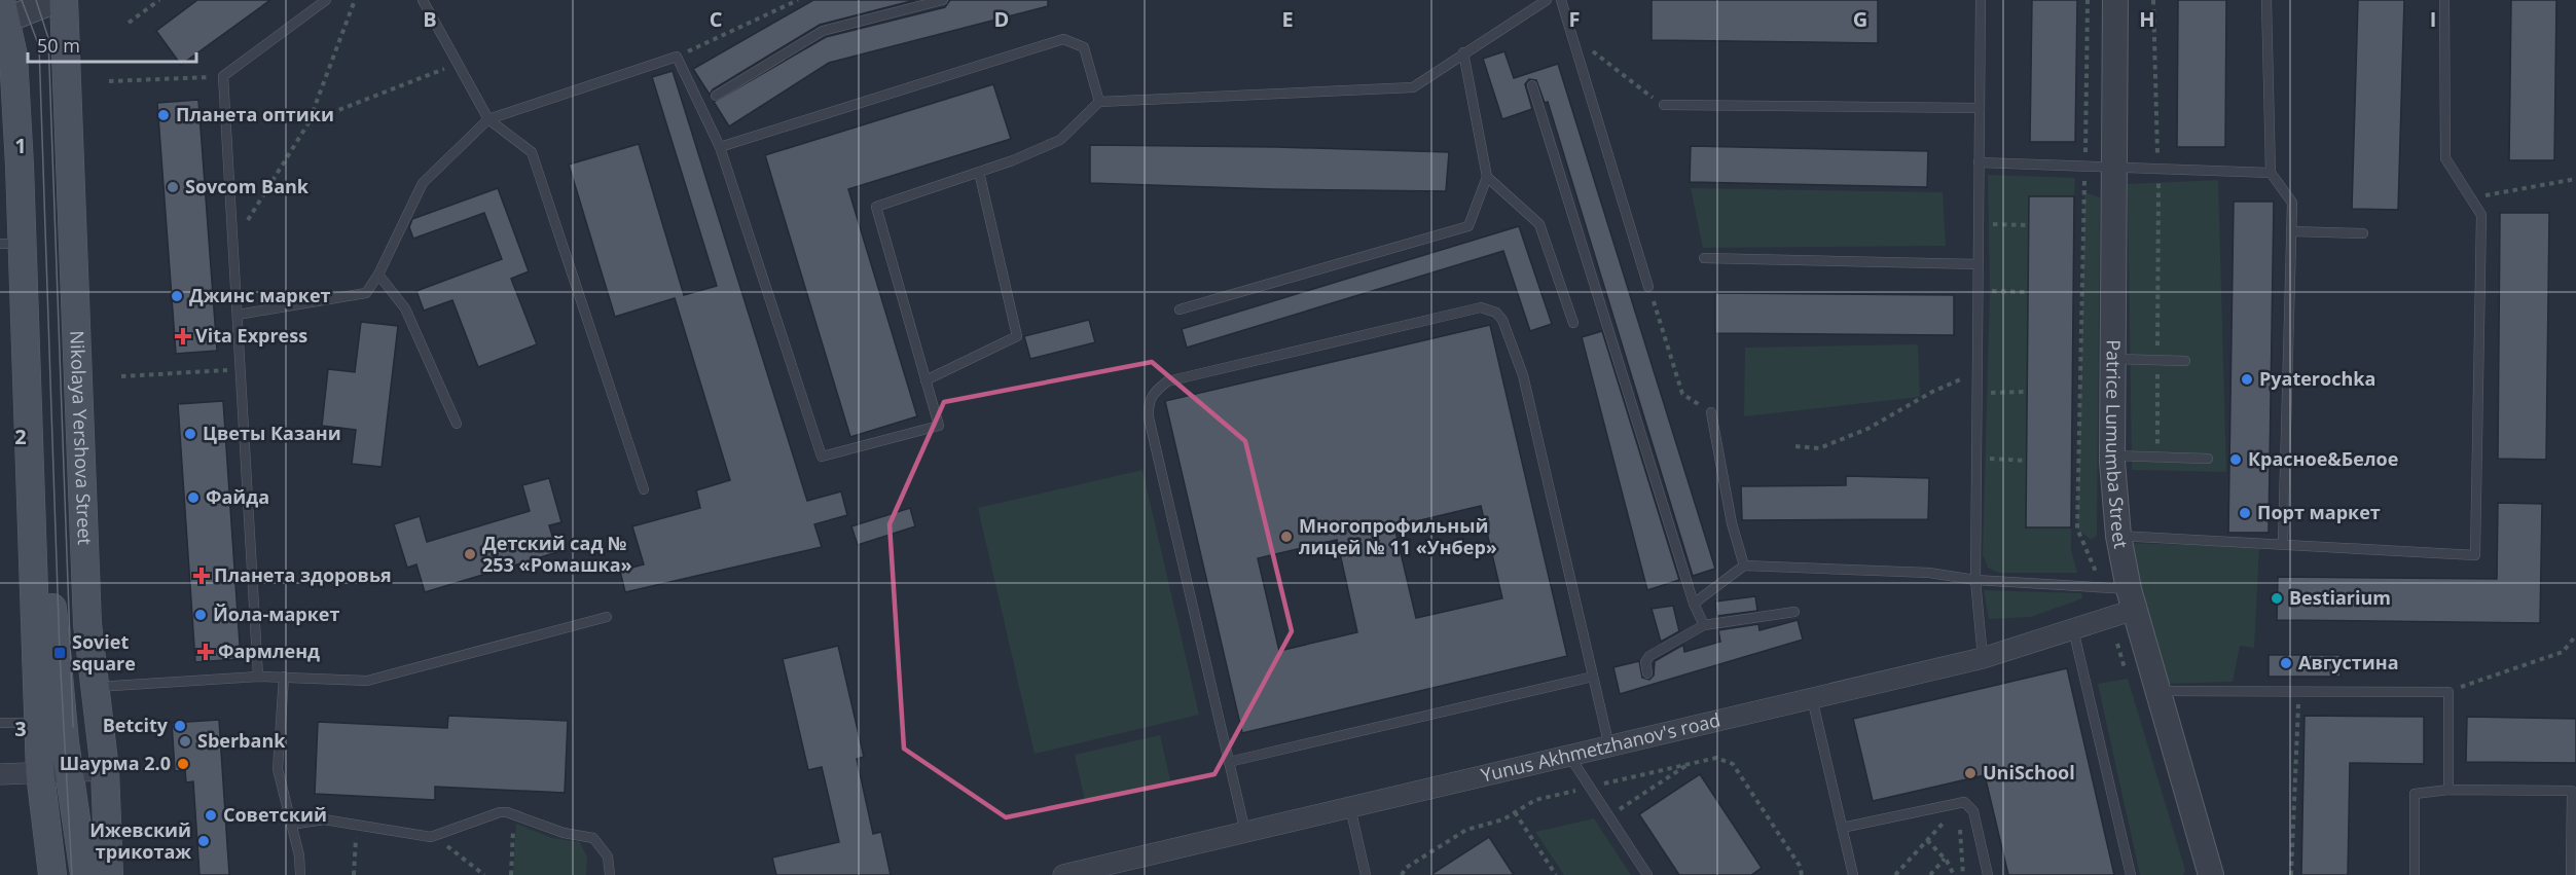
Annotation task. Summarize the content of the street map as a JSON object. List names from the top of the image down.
{
  "streets": {
    "main road": ["Nikolaya Yershova Street"],
    "street": ["Patrice Lumumba Street", "Yunus Akhmetzhanov's road"]
  },
  "crossings": [
    ["Patrice Lumumba Street", "Yunus Akhmetzhanov's road"]
  ],
  "places": {
    "other": [
      "Планета оптики",
      "Sovcom Bank",
      "Джинс маркет",
      "Pyaterochka",
      "Цветы Казани",
      "Красное&Белое",
      "Файда",
      "Порт маркет",
      "Многопрофильный лицей № 11 «Унбер»",
      "Детский сад № 253 «Ромашка»",
      "Bestiarium",
      "Йола-маркет",
      "Августина",
      "Betcity",
      "Sberbank",
      "Шаурма 2.0",
      "UniSchool",
      "Советский",
      "Ижевский трикотаж"
    ],
    "health": ["Vita Express", "Планета здоровья", "Фармленд"],
    "transit": ["Soviet square"]
  },
  "scale_bar": "50 m",
  "grid": {
    "columns": [
      "B",
      "C",
      "D",
      "E",
      "F",
      "G",
      "H",
      "I"
    ],
    "rows": ["1", "2", "3"]
  }
}
